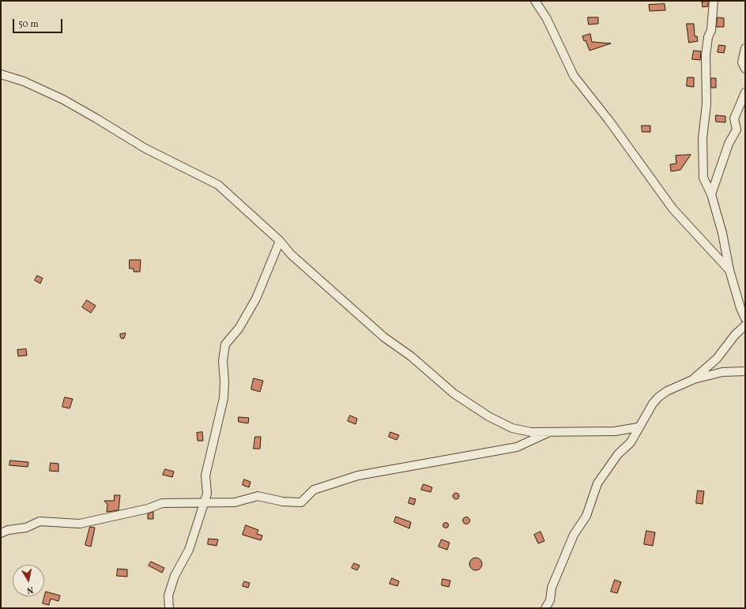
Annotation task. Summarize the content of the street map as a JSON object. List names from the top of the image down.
{
  "scale_bar": "50 m",
  "north": "bottom"
}
